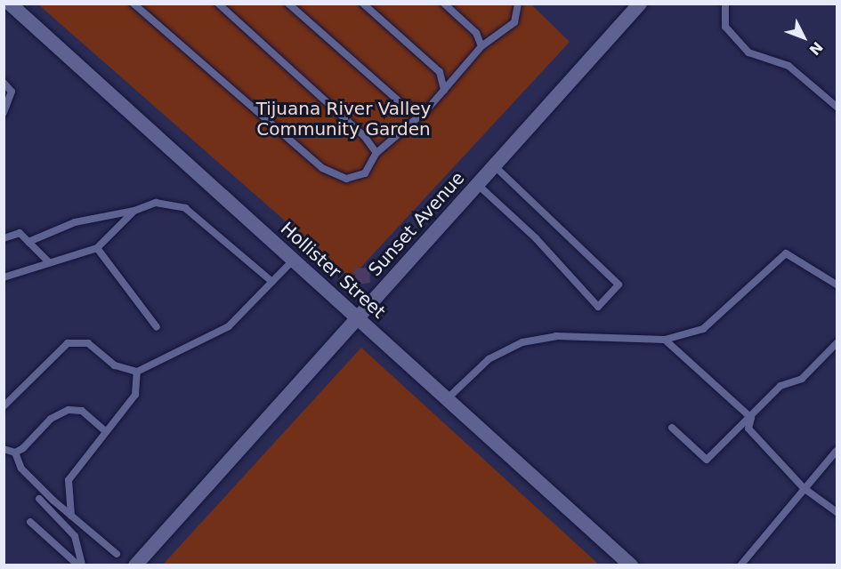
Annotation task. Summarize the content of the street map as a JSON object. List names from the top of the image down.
{
  "streets": {
    "street": ["Sunset Avenue", "Hollister Street"]
  },
  "crossings": [
    ["Sunset Avenue", "Hollister Street"]
  ],
  "parks": ["Tijuana River Valley Community Garden"],
  "north": "bottom right"
}
